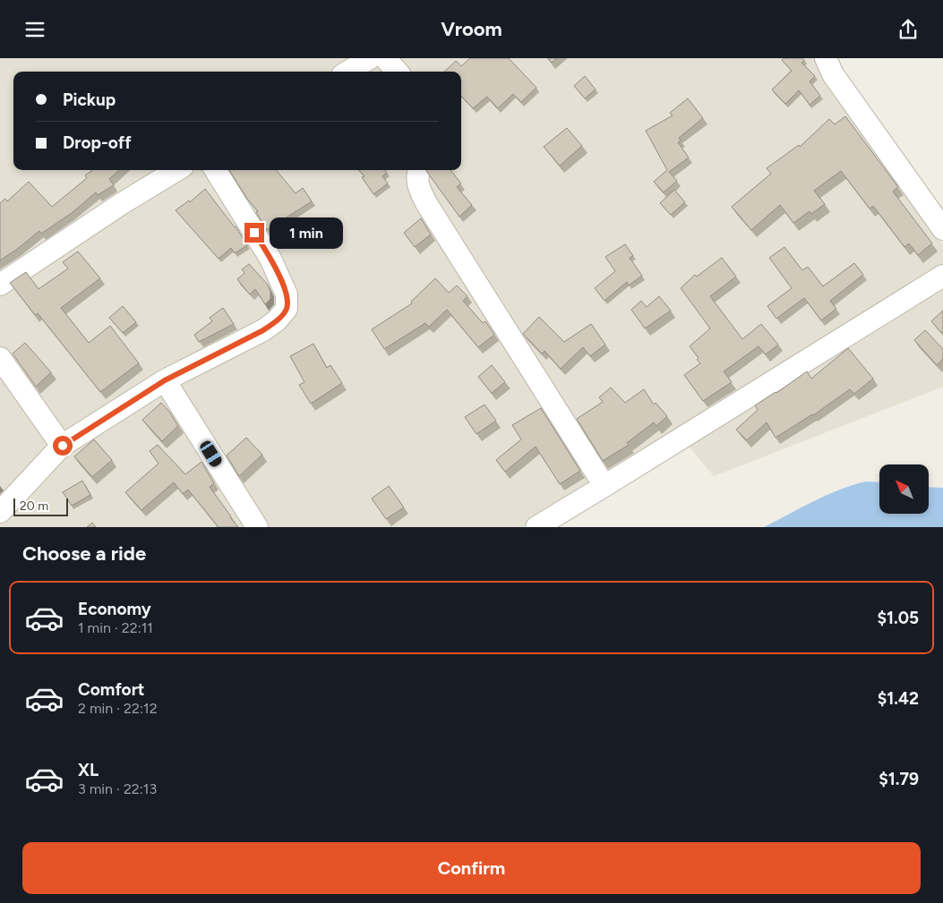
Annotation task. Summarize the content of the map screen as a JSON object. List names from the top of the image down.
{
  "scale_bar": "20 m",
  "north": "top left",
  "page": {
    "header": "Vroom",
    "banner": ["Pickup", "Drop-off"],
    "bubble": "1 min",
    "scale": "20 m",
    "heading": "Choose a ride",
    "list": [
      {
        "name": "Economy",
        "note": "1 min · 22:11",
        "value": "$1.05"
      },
      {
        "name": "Comfort",
        "note": "2 min · 22:12",
        "value": "$1.42"
      },
      {
        "name": "XL",
        "note": "3 min · 22:13",
        "value": "$1.79"
      }
    ],
    "buttons": "Confirm"
  }
}
